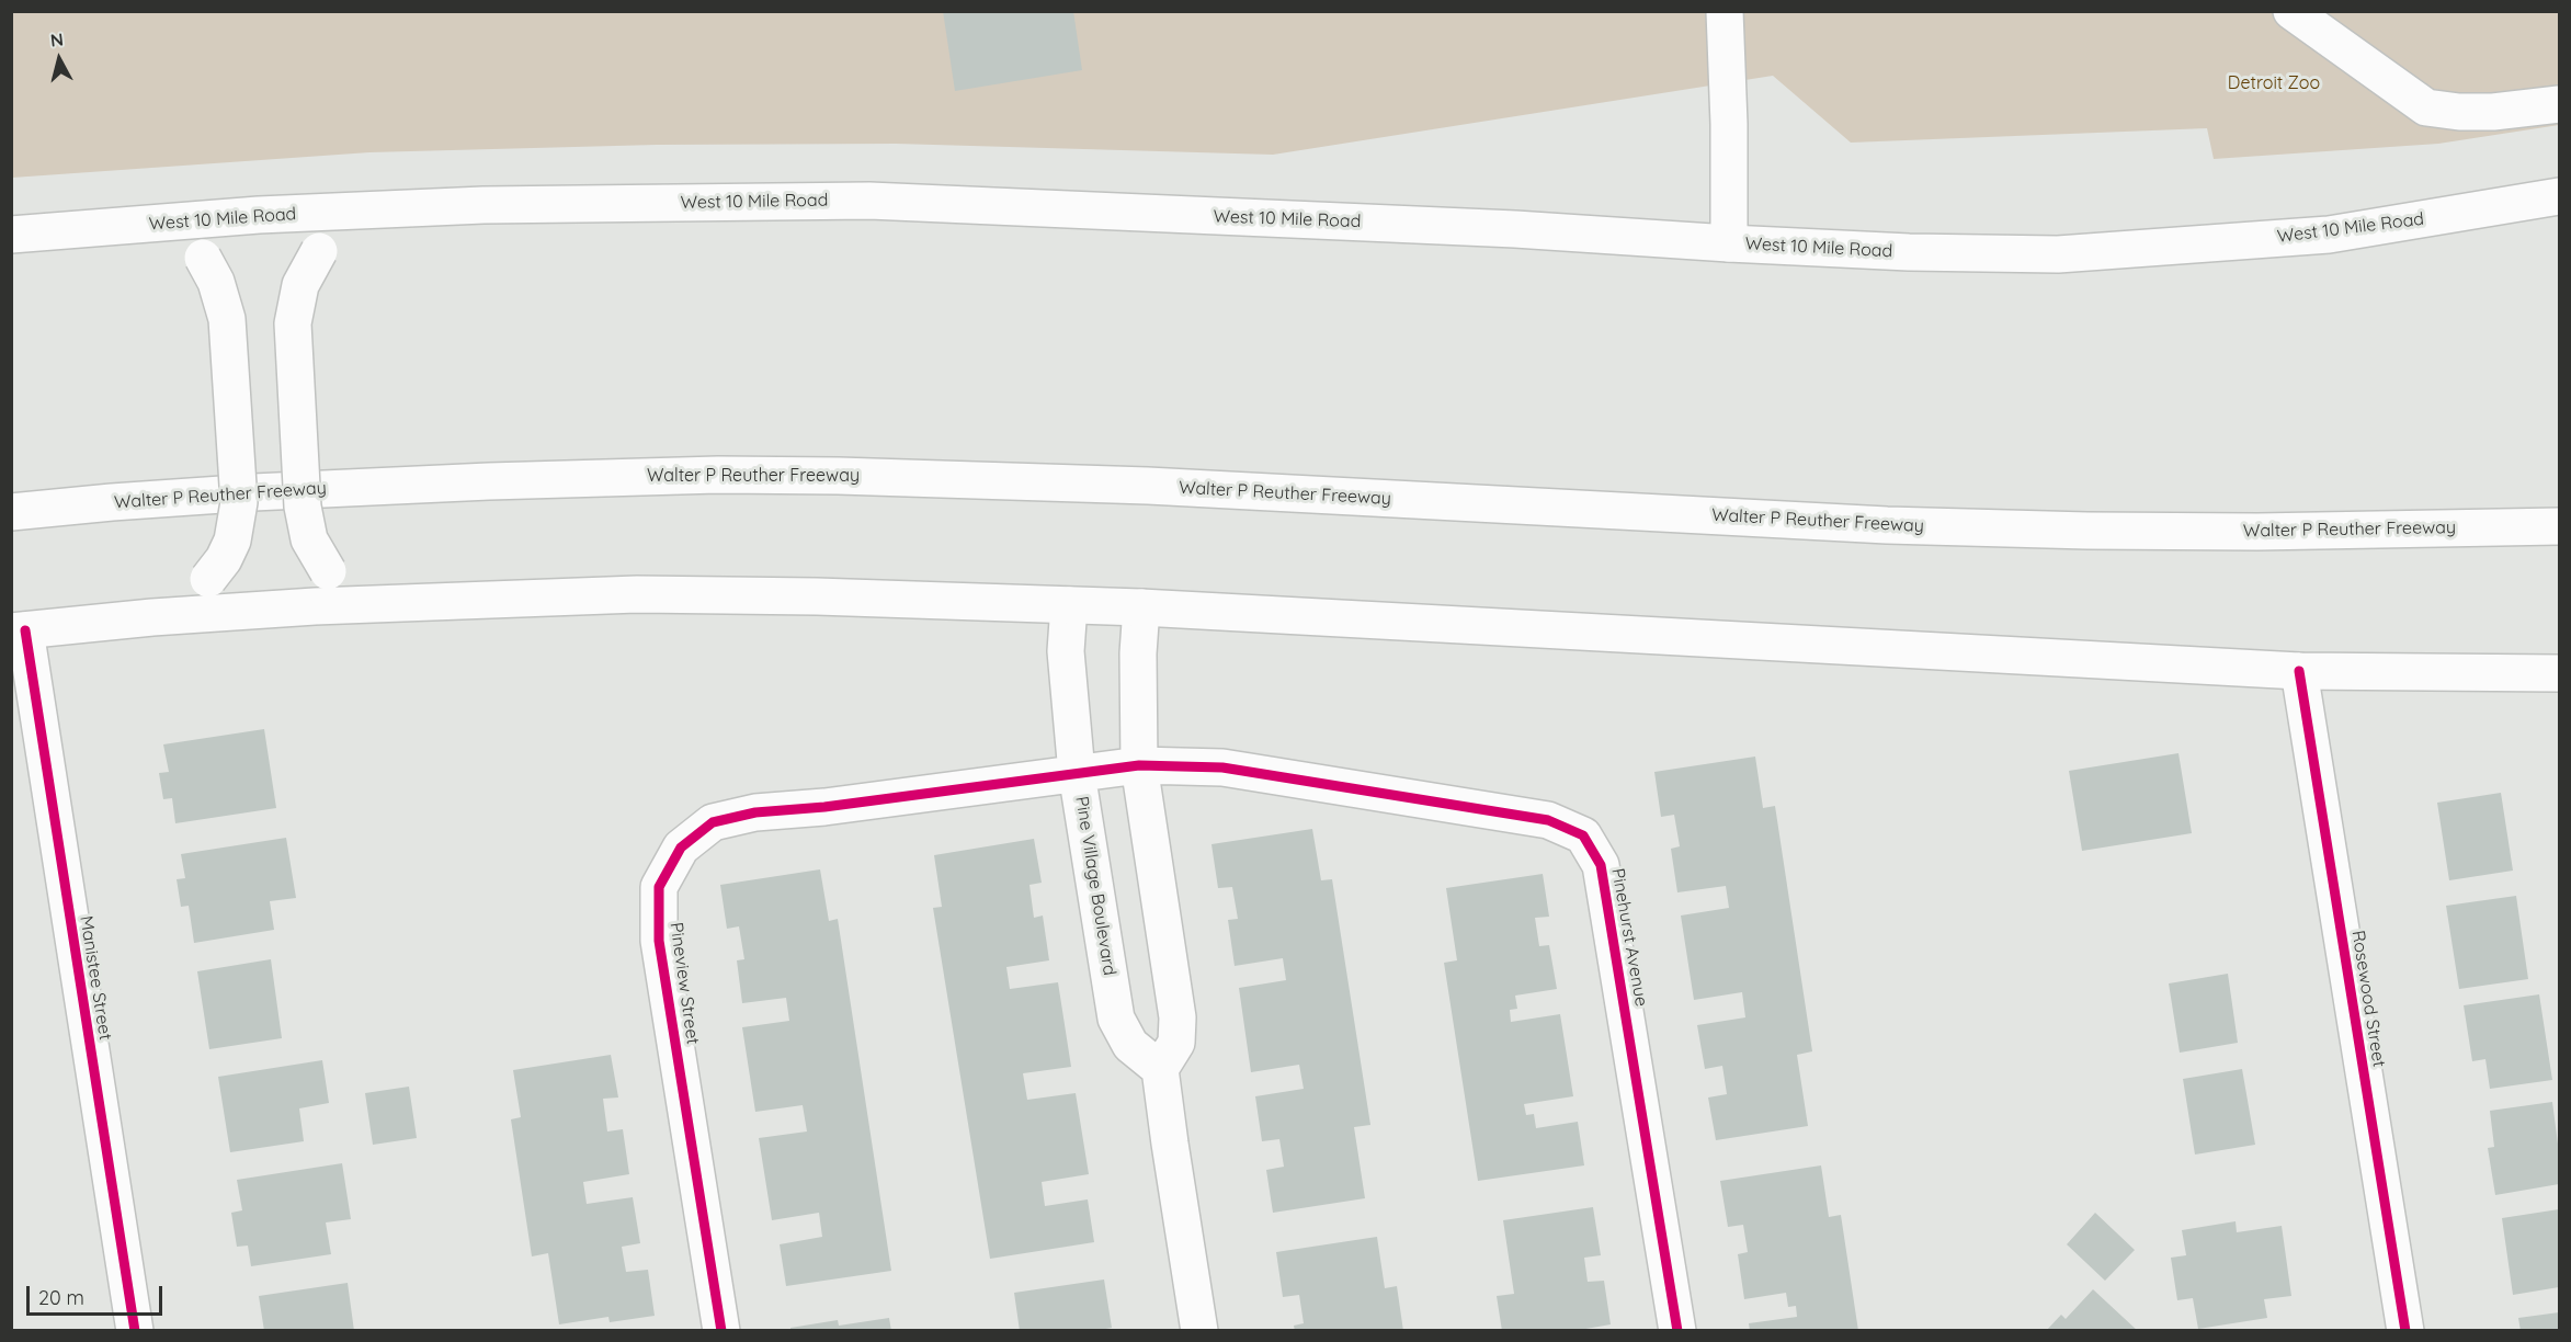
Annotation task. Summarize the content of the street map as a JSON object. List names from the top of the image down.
{
  "streets": {
    "main road": [
      "West 10 Mile Road",
      "Walter P Reuther Freeway",
      "Pine Village Boulevard",
      "Pinehurst Avenue",
      "Manistee Street",
      "Pineview Street",
      "Rosewood Street"
    ]
  },
  "crossings": [
    ["Pine Village Boulevard", "Pinehurst Avenue"],
    ["Pine Village Boulevard", "Pineview Street"],
    ["Pinehurst Avenue", "Pineview Street"]
  ],
  "parks": ["Detroit Zoo"],
  "scale_bar": "20 m",
  "north": "top"
}
